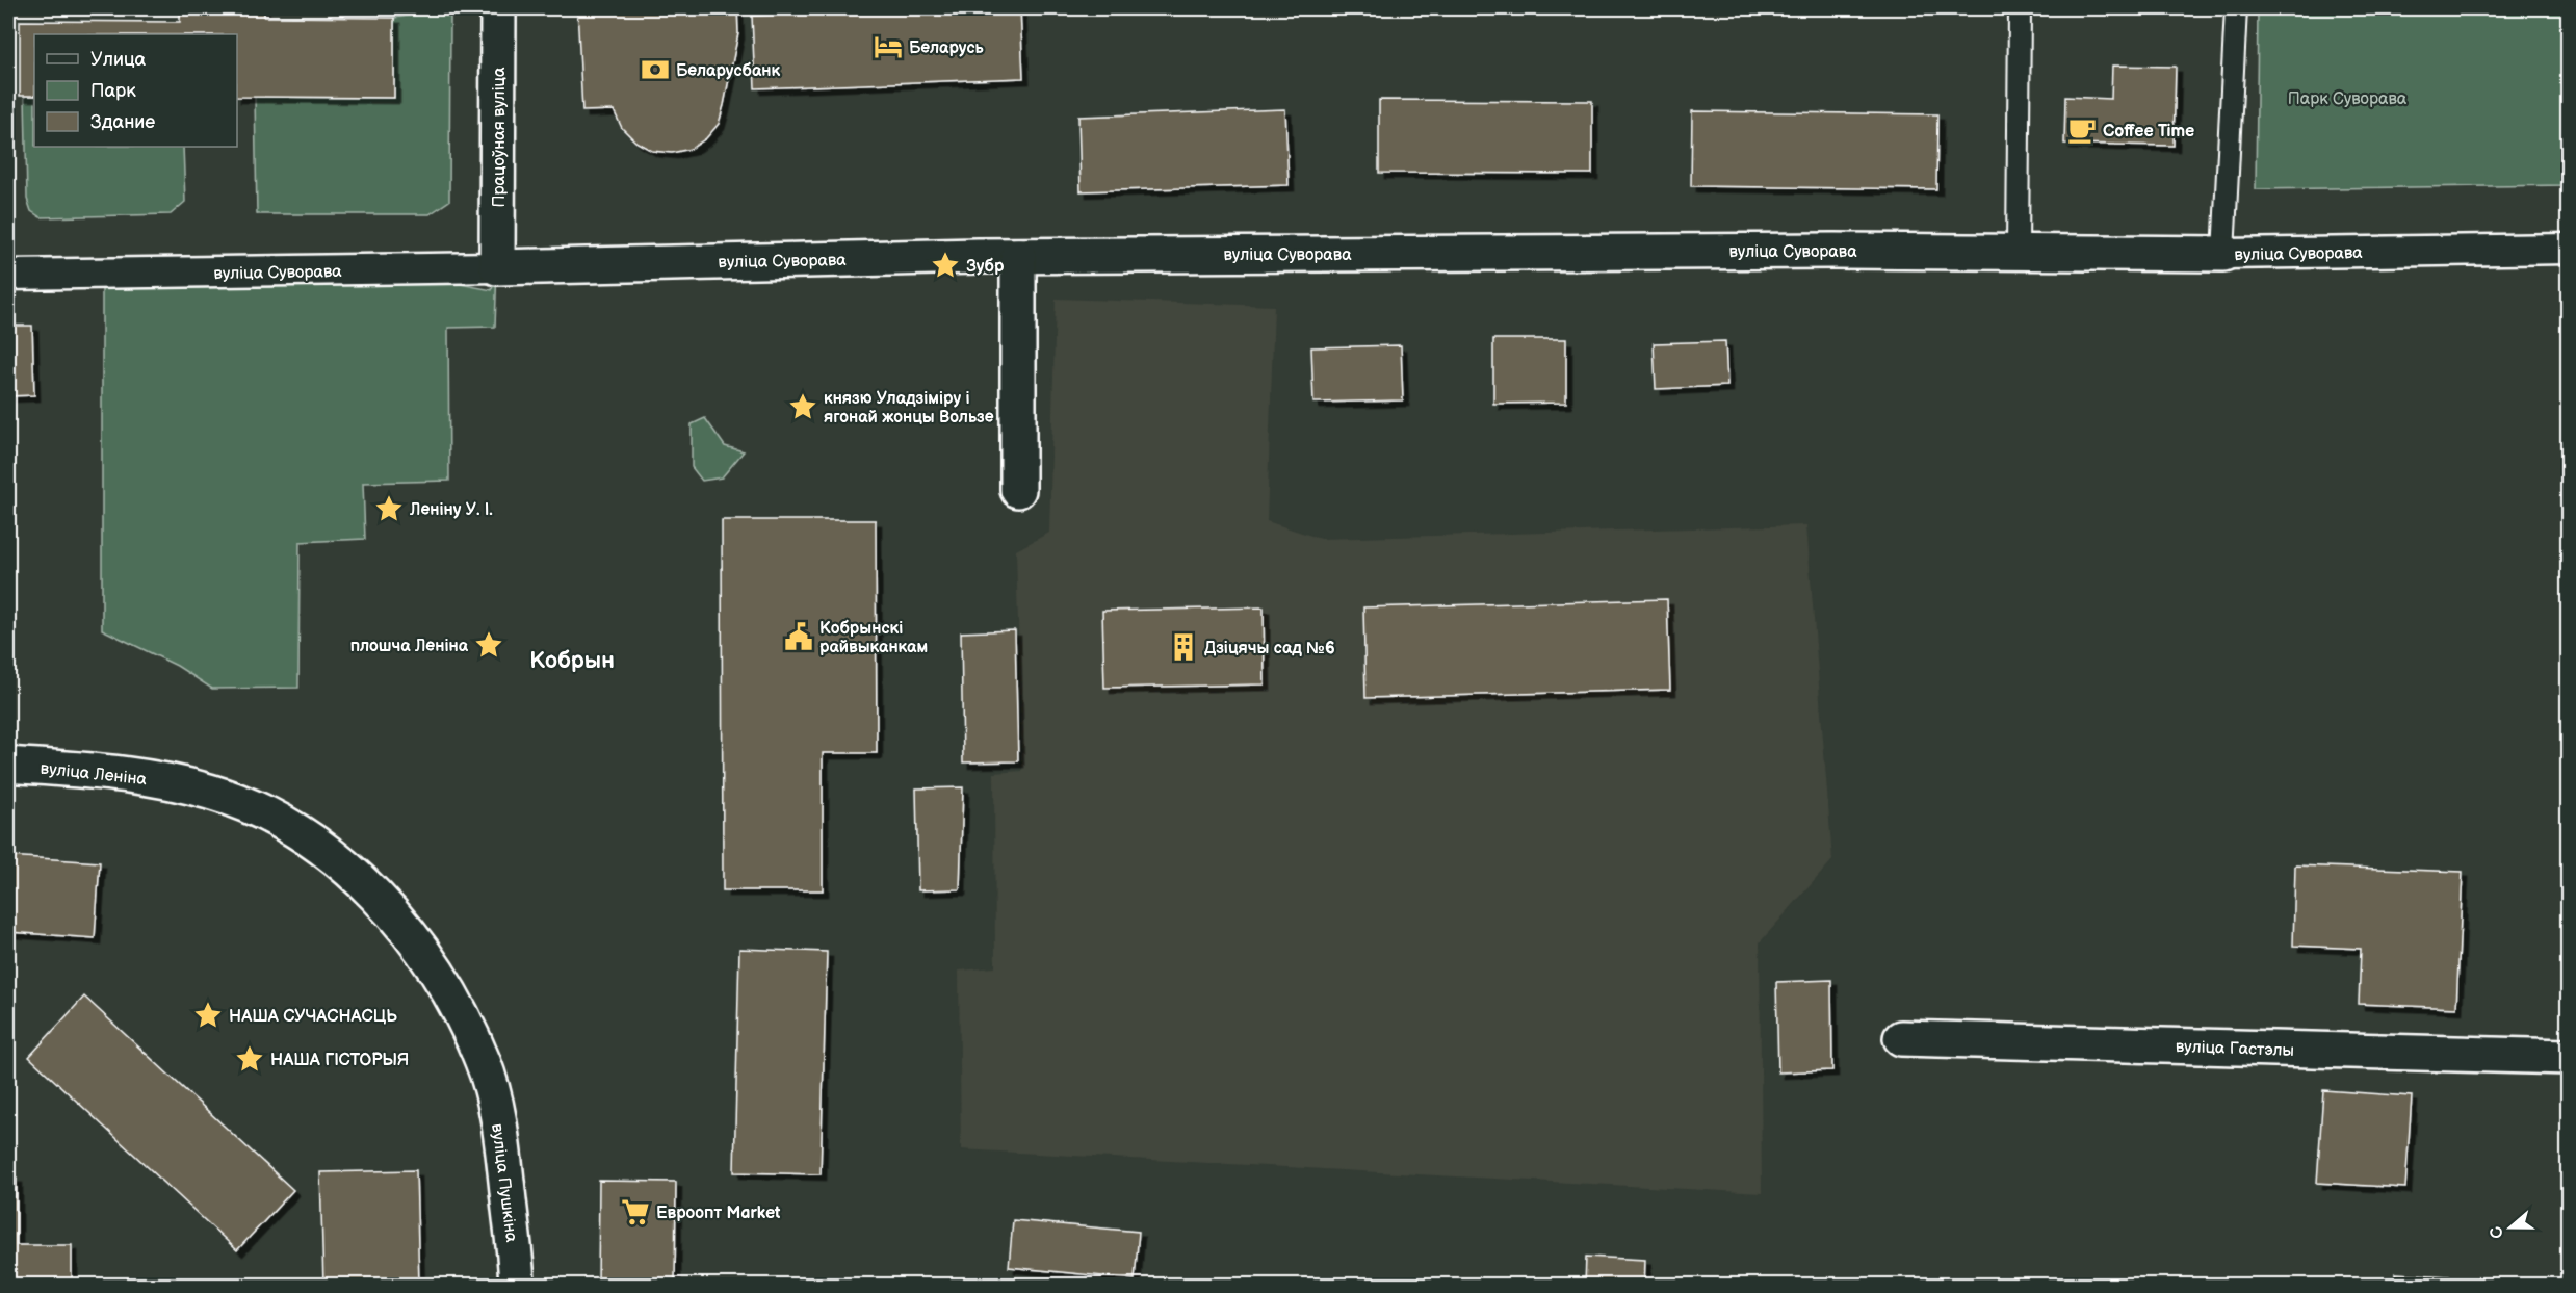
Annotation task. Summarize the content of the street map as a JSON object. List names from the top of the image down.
{
  "streets": {
    "street": [
      "Працоўная вуліца",
      "вуліца Суворава",
      "вуліца Леніна",
      "вуліца Гастэлы",
      "вуліца Пушкіна"
    ]
  },
  "crossings": [
    ["Працоўная вуліца", "вуліца Суворава"],
    ["вуліца Леніна", "вуліца Пушкіна"]
  ],
  "districts": ["Кобрын"],
  "parks": ["Парк Суворава"],
  "places": {
    "hotel": ["Беларусь"],
    "bank": ["Беларусбанк"],
    "cafe": ["Coffee Time"],
    "place": [
      "Зубр",
      "князю Уладзіміру і ягонай жонцы Вользе",
      "Леніну У. І.",
      "плошча Леніна",
      "НАША СУЧАСНАСЦЬ",
      "НАША ГІСТОРЫЯ"
    ],
    "public building": ["Кобрынскі райвыканкам"],
    "building": ["Дзіцячы сад №6"],
    "supermarket": ["Евроопт Market"]
  },
  "legend": ["Улица", "Парк", "Здание"],
  "north": "left"
}
